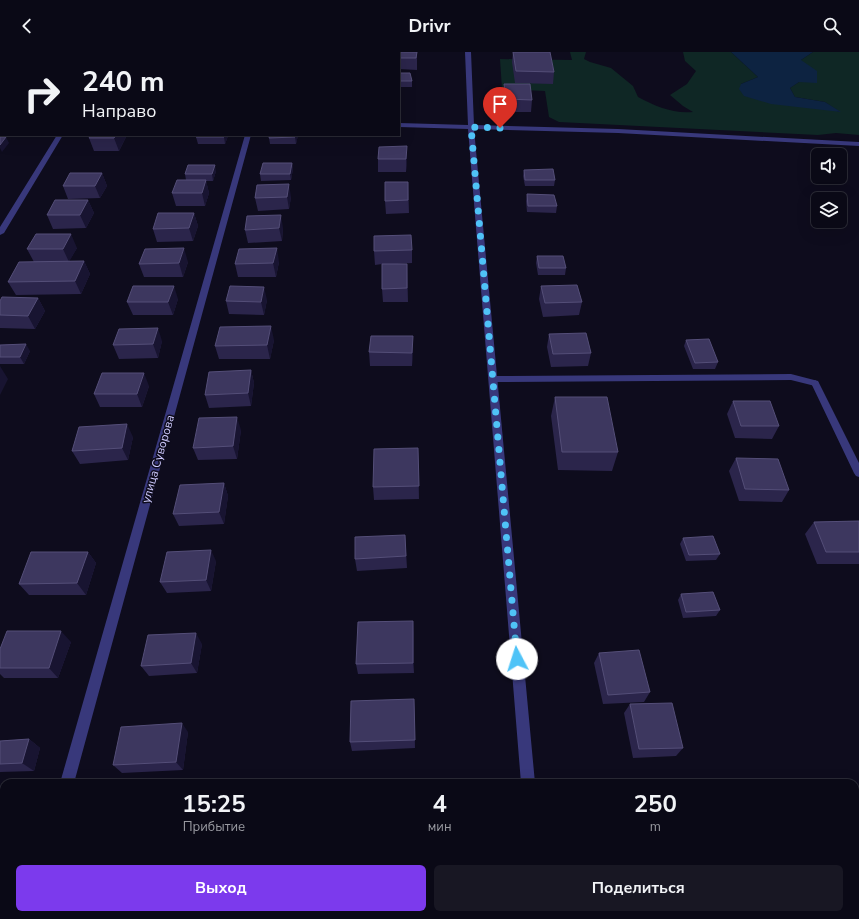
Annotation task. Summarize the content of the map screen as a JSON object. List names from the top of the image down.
{
  "streets": {
    "street": ["улица Суворова"]
  },
  "page": {
    "header": "Drivr",
    "turn": ["240 m", "Направо"],
    "eta": [
      "15:25",
      "Прибытие",
      "4",
      "мин",
      "250",
      "m"
    ],
    "buttons": ["Выход", "Поделиться"]
  }
}
